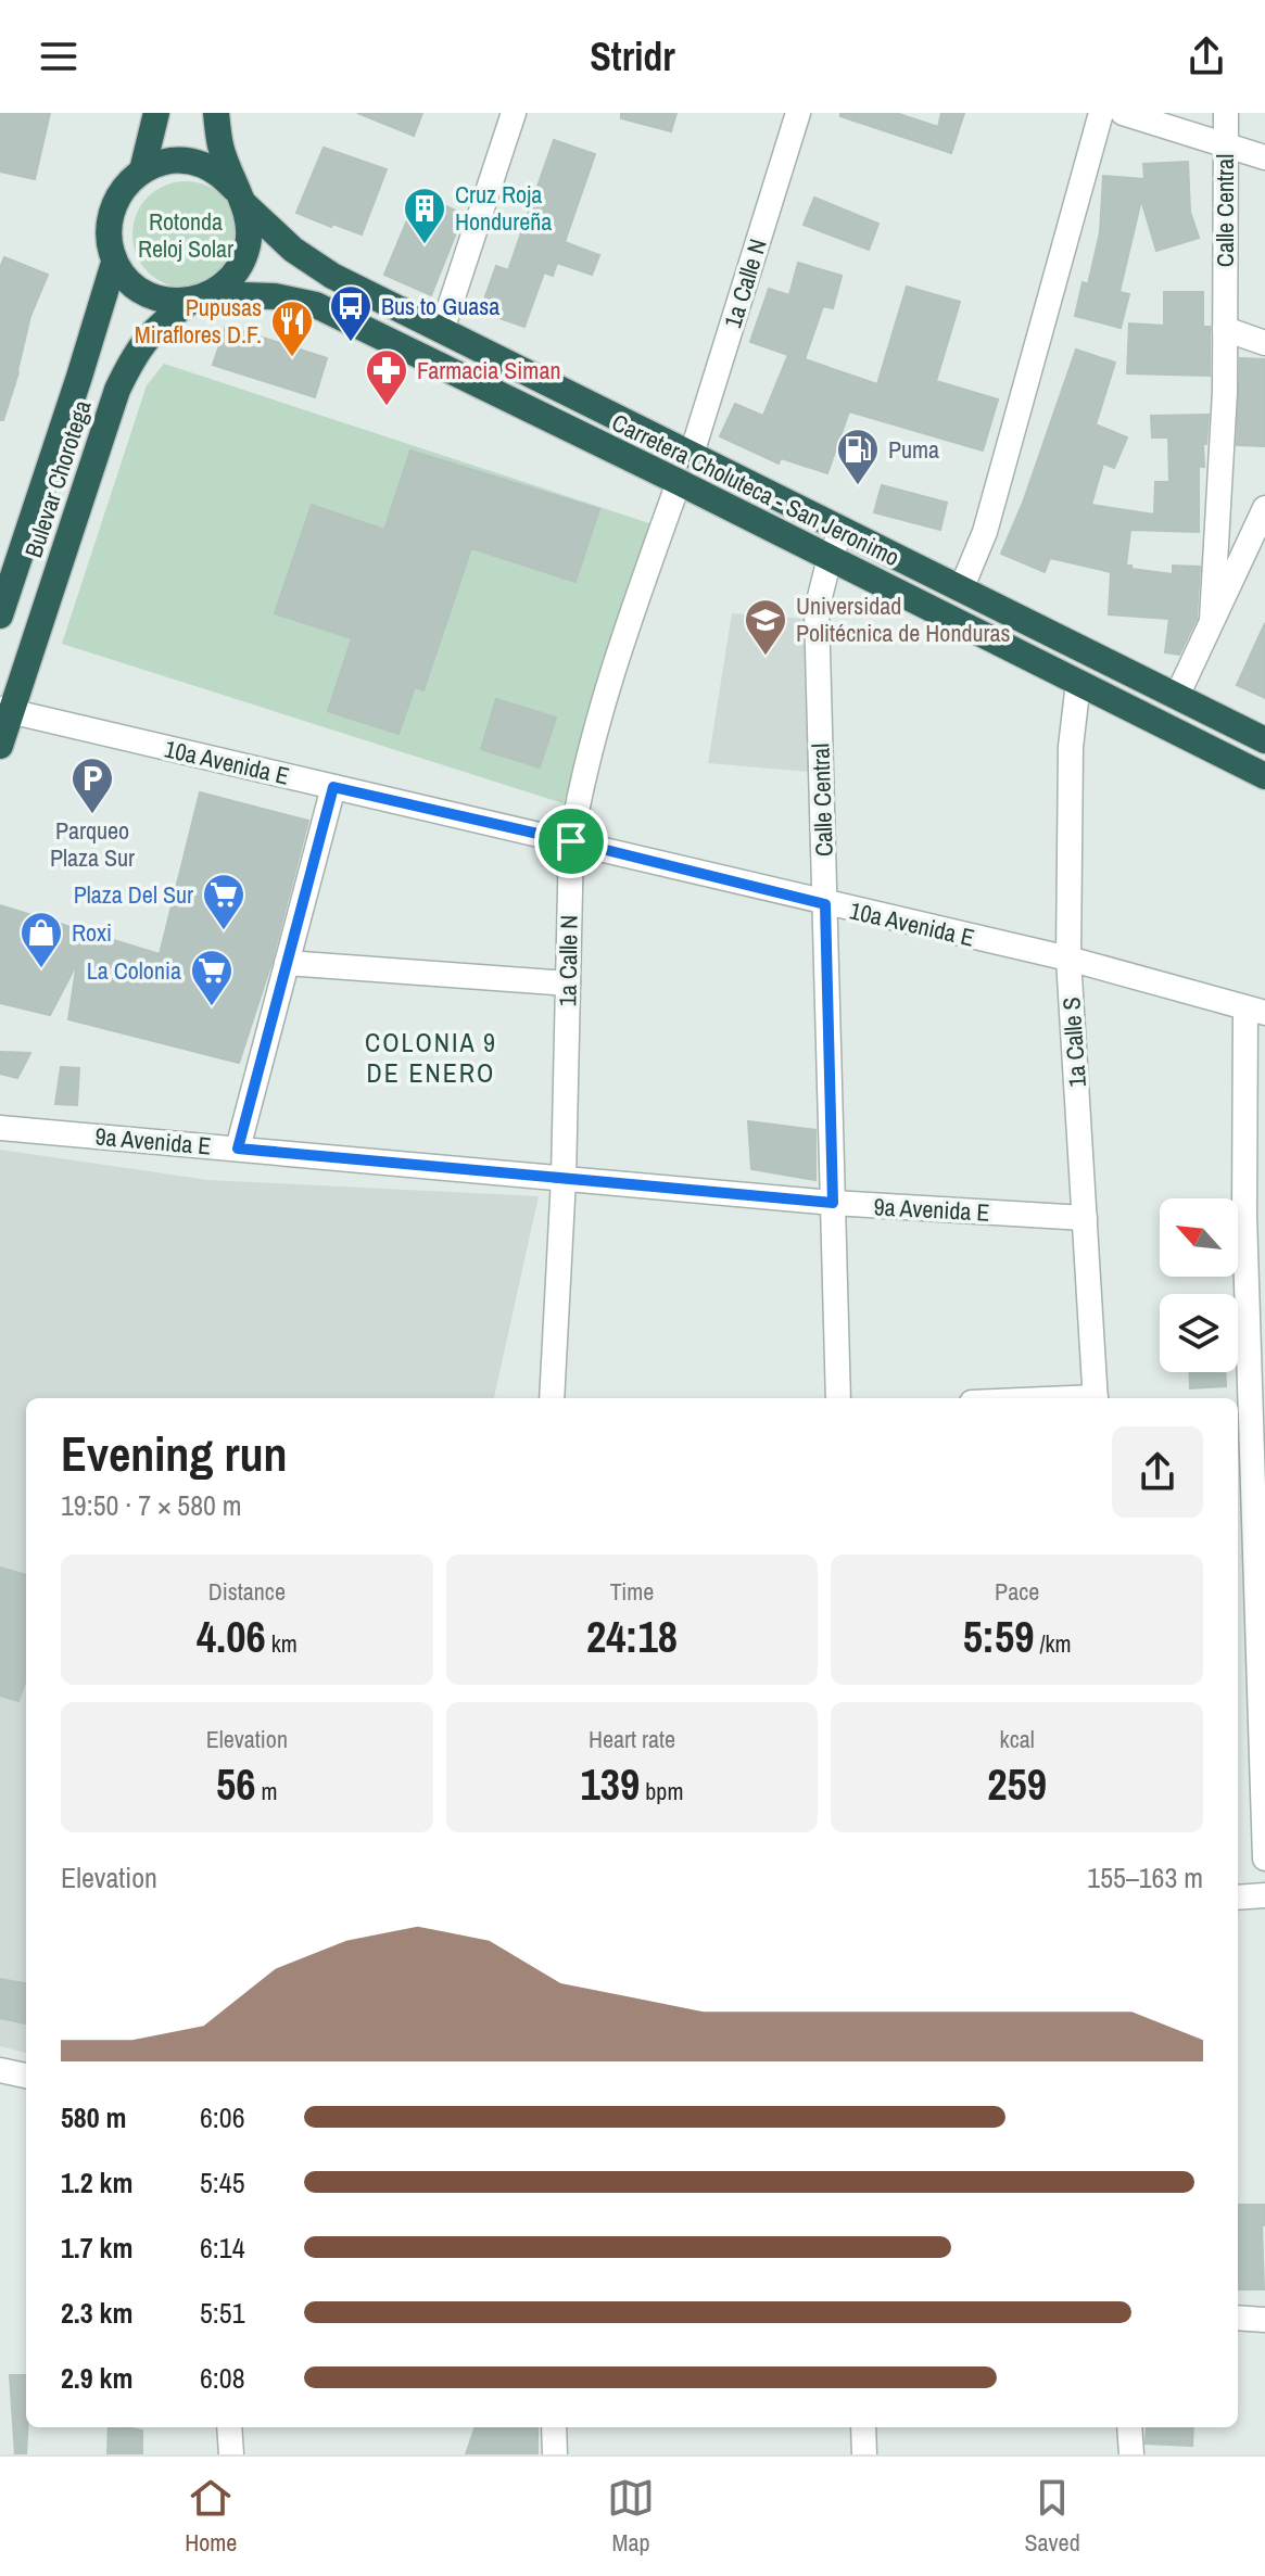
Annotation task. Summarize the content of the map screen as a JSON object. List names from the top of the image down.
{
  "streets": {
    "highway": ["Bulevar Chorotega", "Carretera Choluteca - San Jeronimo"],
    "street": [
      "Calle Central",
      "1a Calle N",
      "10a Avenida E",
      "1a Calle S",
      "9a Avenida E"
    ]
  },
  "crossings": [
    ["Calle Central", "Carretera Choluteca - San Jeronimo"],
    ["Calle Central", "10a Avenida E"],
    ["Calle Central", "9a Avenida E"],
    ["1a Calle N", "Carretera Choluteca - San Jeronimo"],
    ["1a Calle N", "10a Avenida E"],
    ["1a Calle N", "9a Avenida E"],
    ["Bulevar Chorotega", "Carretera Choluteca - San Jeronimo"],
    ["Bulevar Chorotega", "10a Avenida E"],
    ["Carretera Choluteca - San Jeronimo", "1a Calle S"],
    ["10a Avenida E", "1a Calle S"],
    ["1a Calle S", "9a Avenida E"]
  ],
  "districts": ["COLONIA 9 DE ENERO"],
  "parks": ["Rotonda Reloj Solar"],
  "places": {
    "building": ["Cruz Roja Hondureña"],
    "bus stop": ["Bus to Guasa"],
    "restaurant": ["Pupusas Miraflores D.F."],
    "pharmacy": ["Farmacia Siman"],
    "fuel station": ["Puma"],
    "school or university": ["Universidad Politécnica de Honduras"],
    "parking": ["Parqueo Plaza Sur"],
    "supermarket": ["Plaza Del Sur", "La Colonia"],
    "shop": ["Roxi"]
  },
  "north": "top left",
  "page": {
    "header": "Stridr",
    "heading": ["Evening run", "19:50 · 7 × 580 m"],
    "stats": [
      ["Distance", "4.06 km"],
      ["Time", "24:18"],
      ["Pace", "5:59 /km"],
      ["Elevation", "56 m"],
      ["Heart rate", "139 bpm"],
      ["kcal", "259"]
    ],
    "chart": ["Elevation", "155–163 m"],
    "list": [
      {
        "name": "580 m",
        "note": "6:06"
      },
      {
        "name": "1.2 km",
        "note": "5:45"
      },
      {
        "name": "1.7 km",
        "note": "6:14"
      },
      {
        "name": "2.3 km",
        "note": "5:51"
      },
      {
        "name": "2.9 km",
        "note": "6:08"
      }
    ],
    "tabs": ["Home", "Map", "Saved"]
  }
}
